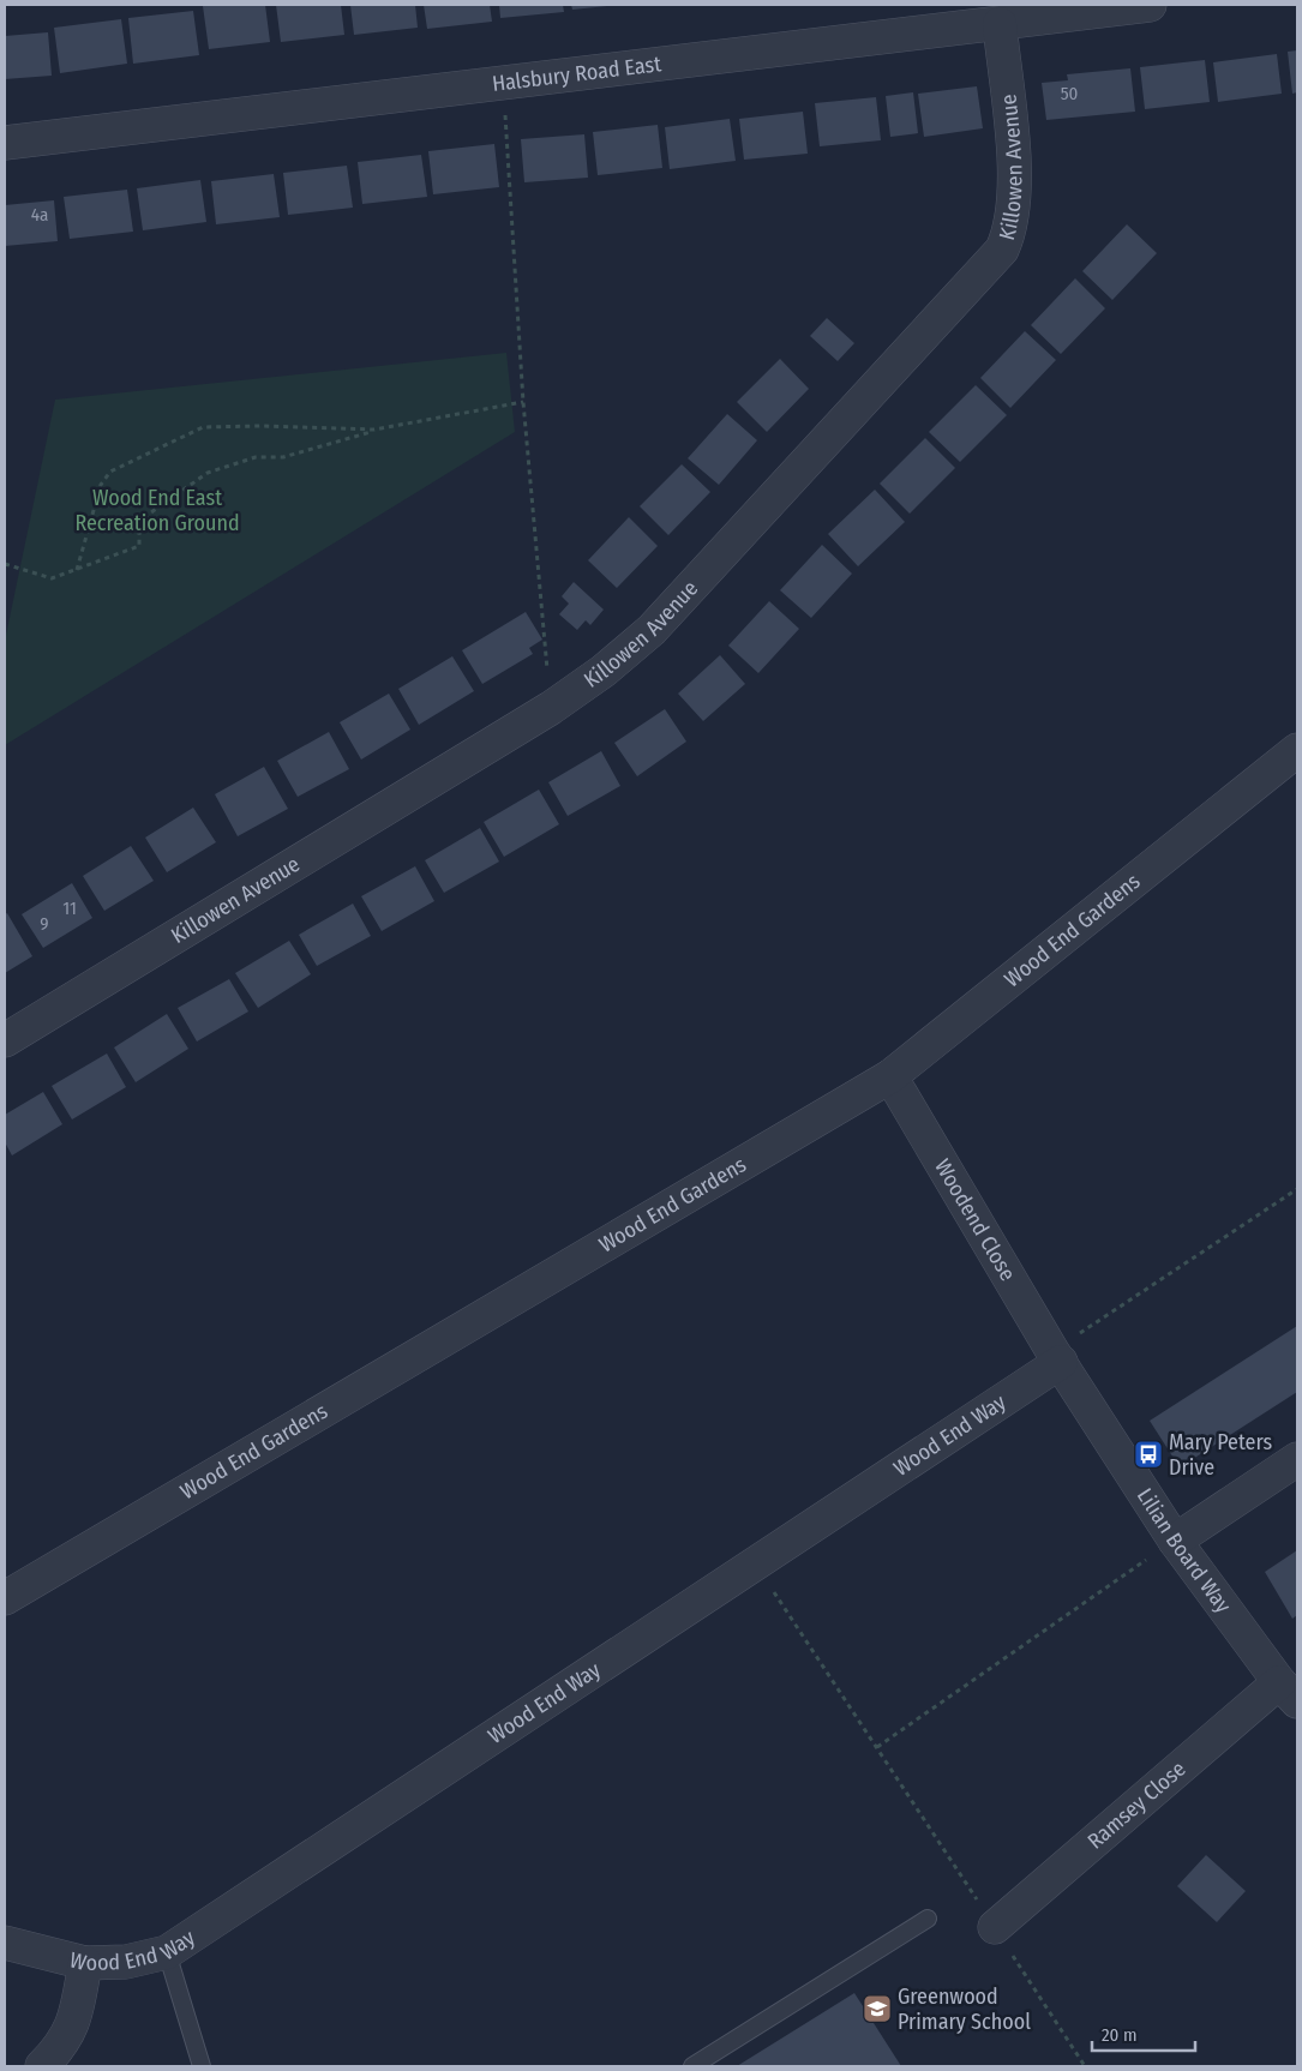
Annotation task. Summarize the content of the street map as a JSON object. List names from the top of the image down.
{
  "streets": {
    "street": [
      "Halsbury Road East",
      "Killowen Avenue",
      "Wood End Gardens",
      "Woodend Close",
      "Wood End Way",
      "Lilian Board Way",
      "Ramsey Close"
    ]
  },
  "crossings": [
    ["Halsbury Road East", "Killowen Avenue"],
    ["Wood End Gardens", "Woodend Close"],
    ["Woodend Close", "Wood End Way"],
    ["Woodend Close", "Lilian Board Way"],
    ["Wood End Way", "Lilian Board Way"],
    ["Lilian Board Way", "Ramsey Close"]
  ],
  "parks": ["Wood End East Recreation Ground"],
  "places": {
    "bus stop": ["Mary Peters Drive"],
    "school or university": ["Greenwood Primary School"]
  },
  "house_numbers": [
    "50",
    "4a",
    "11",
    "9"
  ],
  "scale_bar": "20 m"
}
